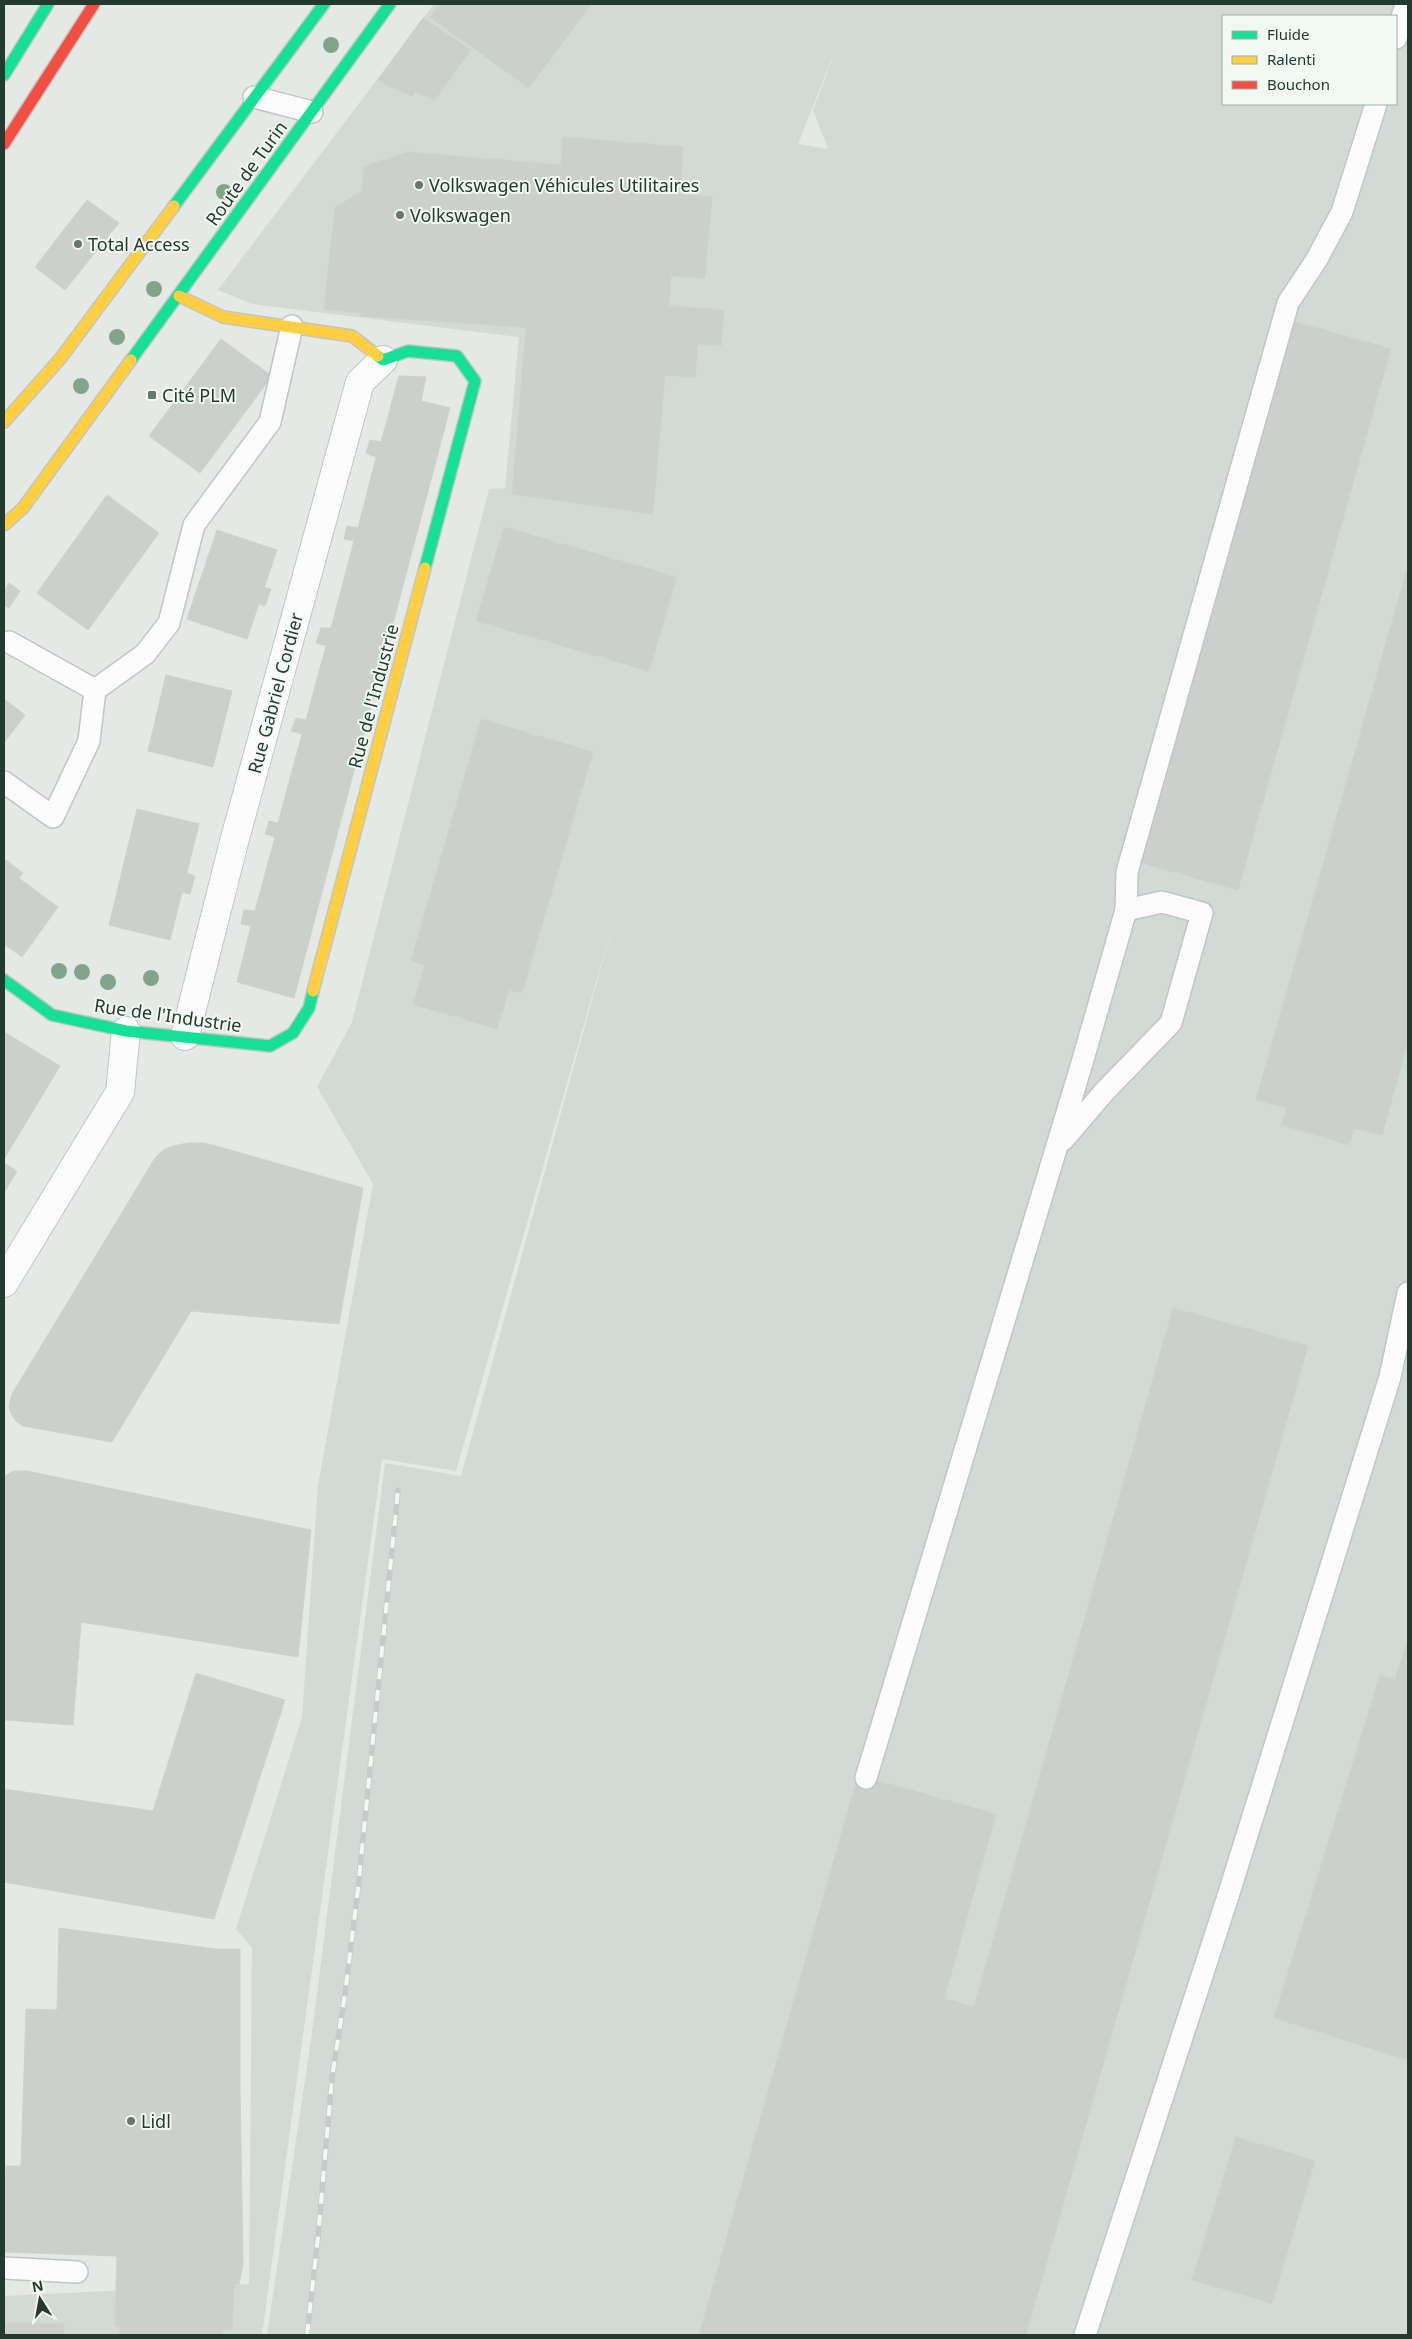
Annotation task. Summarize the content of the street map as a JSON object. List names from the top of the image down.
{
  "streets": {
    "main road": ["Route de Turin", "Rue de l'Industrie"],
    "street": ["Rue Gabriel Cordier"]
  },
  "crossings": [
    ["Rue Gabriel Cordier", "Rue de l'Industrie"]
  ],
  "places": {
    "other": [
      "Volkswagen Véhicules Utilitaires",
      "Volkswagen",
      "Total Access",
      "Lidl"
    ],
    "transit": ["Cité PLM"]
  },
  "legend": ["Fluide", "Ralenti", "Bouchon"],
  "north": "top"
}
